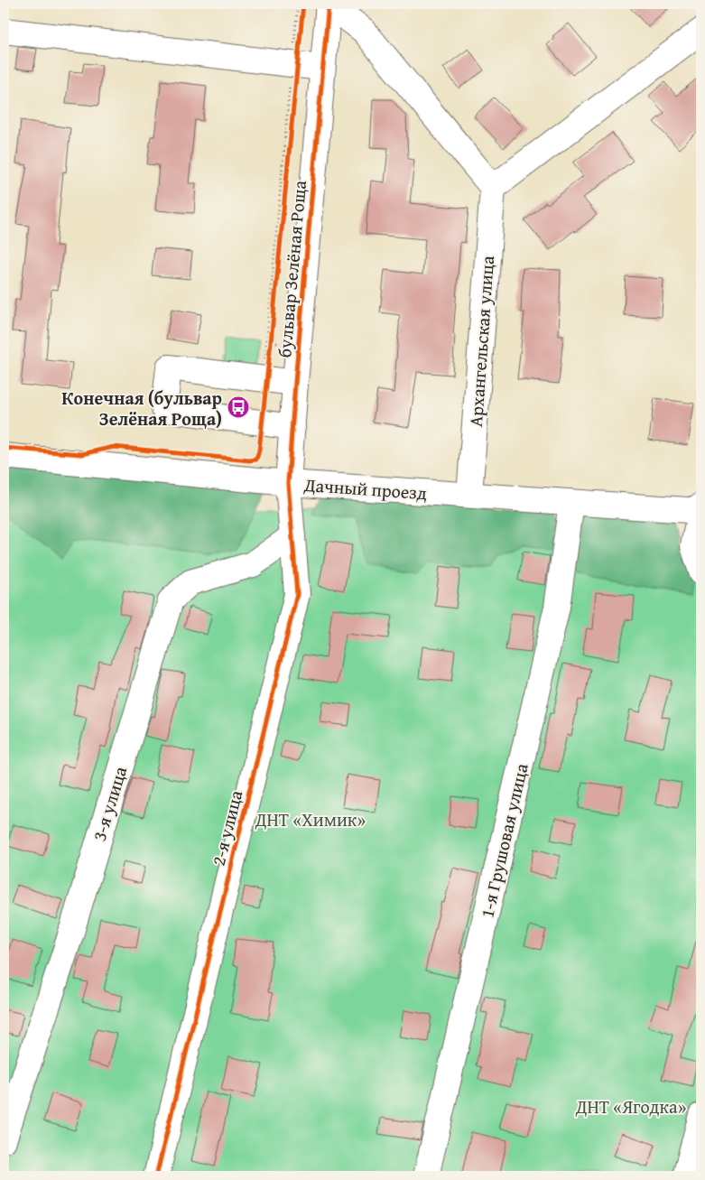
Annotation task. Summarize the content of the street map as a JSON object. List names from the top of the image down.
{
  "streets": {
    "street": [
      "бульвар Зелёная Роща",
      "Архангельская улица",
      "Дачный проезд",
      "3-я улица",
      "2-я улица",
      "1-я Грушовая улица"
    ]
  },
  "crossings": [
    ["бульвар Зелёная Роща", "Дачный проезд"],
    ["бульвар Зелёная Роща", "2-я улица"],
    ["Архангельская улица", "Дачный проезд"],
    ["Дачный проезд", "2-я улица"],
    ["Дачный проезд", "1-я Грушовая улица"],
    ["3-я улица", "2-я улица"]
  ],
  "parks": ["ДНТ «Химик»", "ДНТ «Ягодка»"],
  "places": {
    "bus stop": ["Конечная (бульвар Зелёная Роща)"]
  }
}
